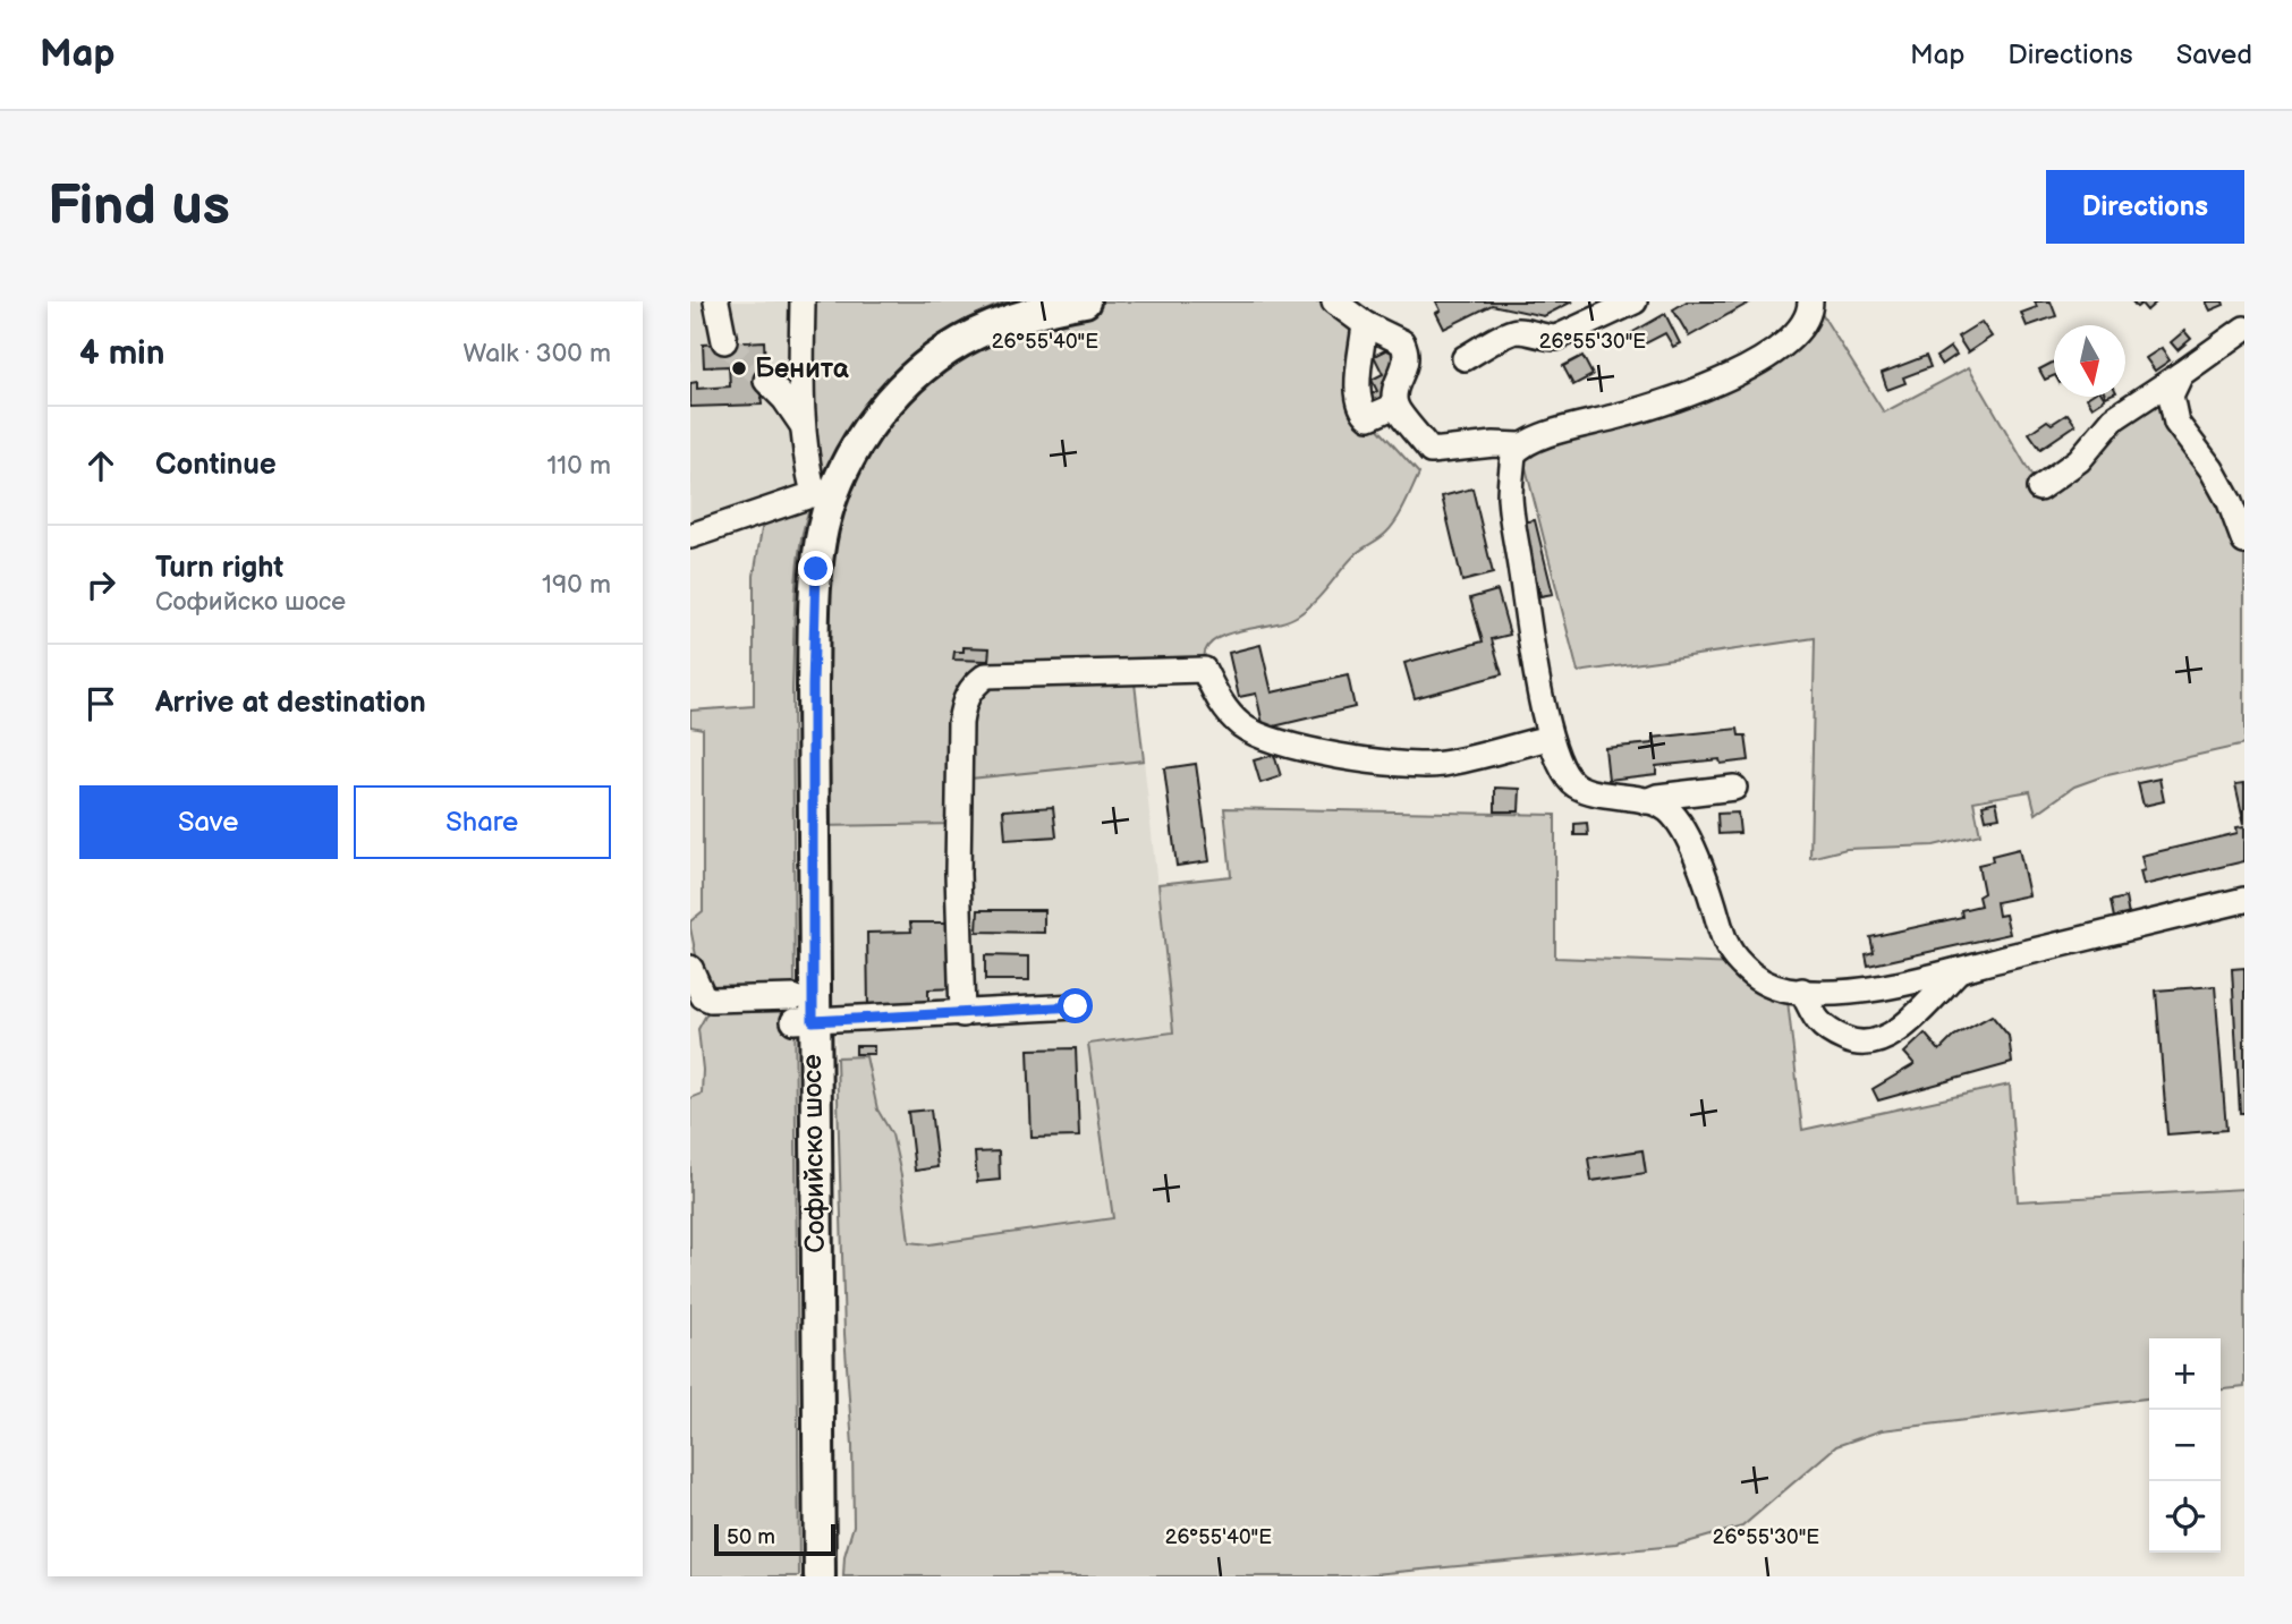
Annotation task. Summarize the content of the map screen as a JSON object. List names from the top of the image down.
{
  "streets": {
    "main road": ["Софийско шосе"]
  },
  "places": ["Бенита"],
  "scale_bar": "50 m",
  "north": "bottom",
  "page": {
    "header": "Map",
    "nav": ["Map", "Directions", "Saved"],
    "buttons": [
      "Directions",
      ["Save", "Share"]
    ],
    "title": "Find us",
    "heading": ["4 min", "Walk · 300 m"],
    "list": [
      ["Continue", "110 m"],
      ["Turn right", "Софийско шосе", "190 m"],
      "Arrive at destination"
    ],
    "map_buttons": ["+", "−"],
    "scale": "50 m"
  },
  "coordinates": ["26°55'40\"E", "26°55'30\"E"]
}
